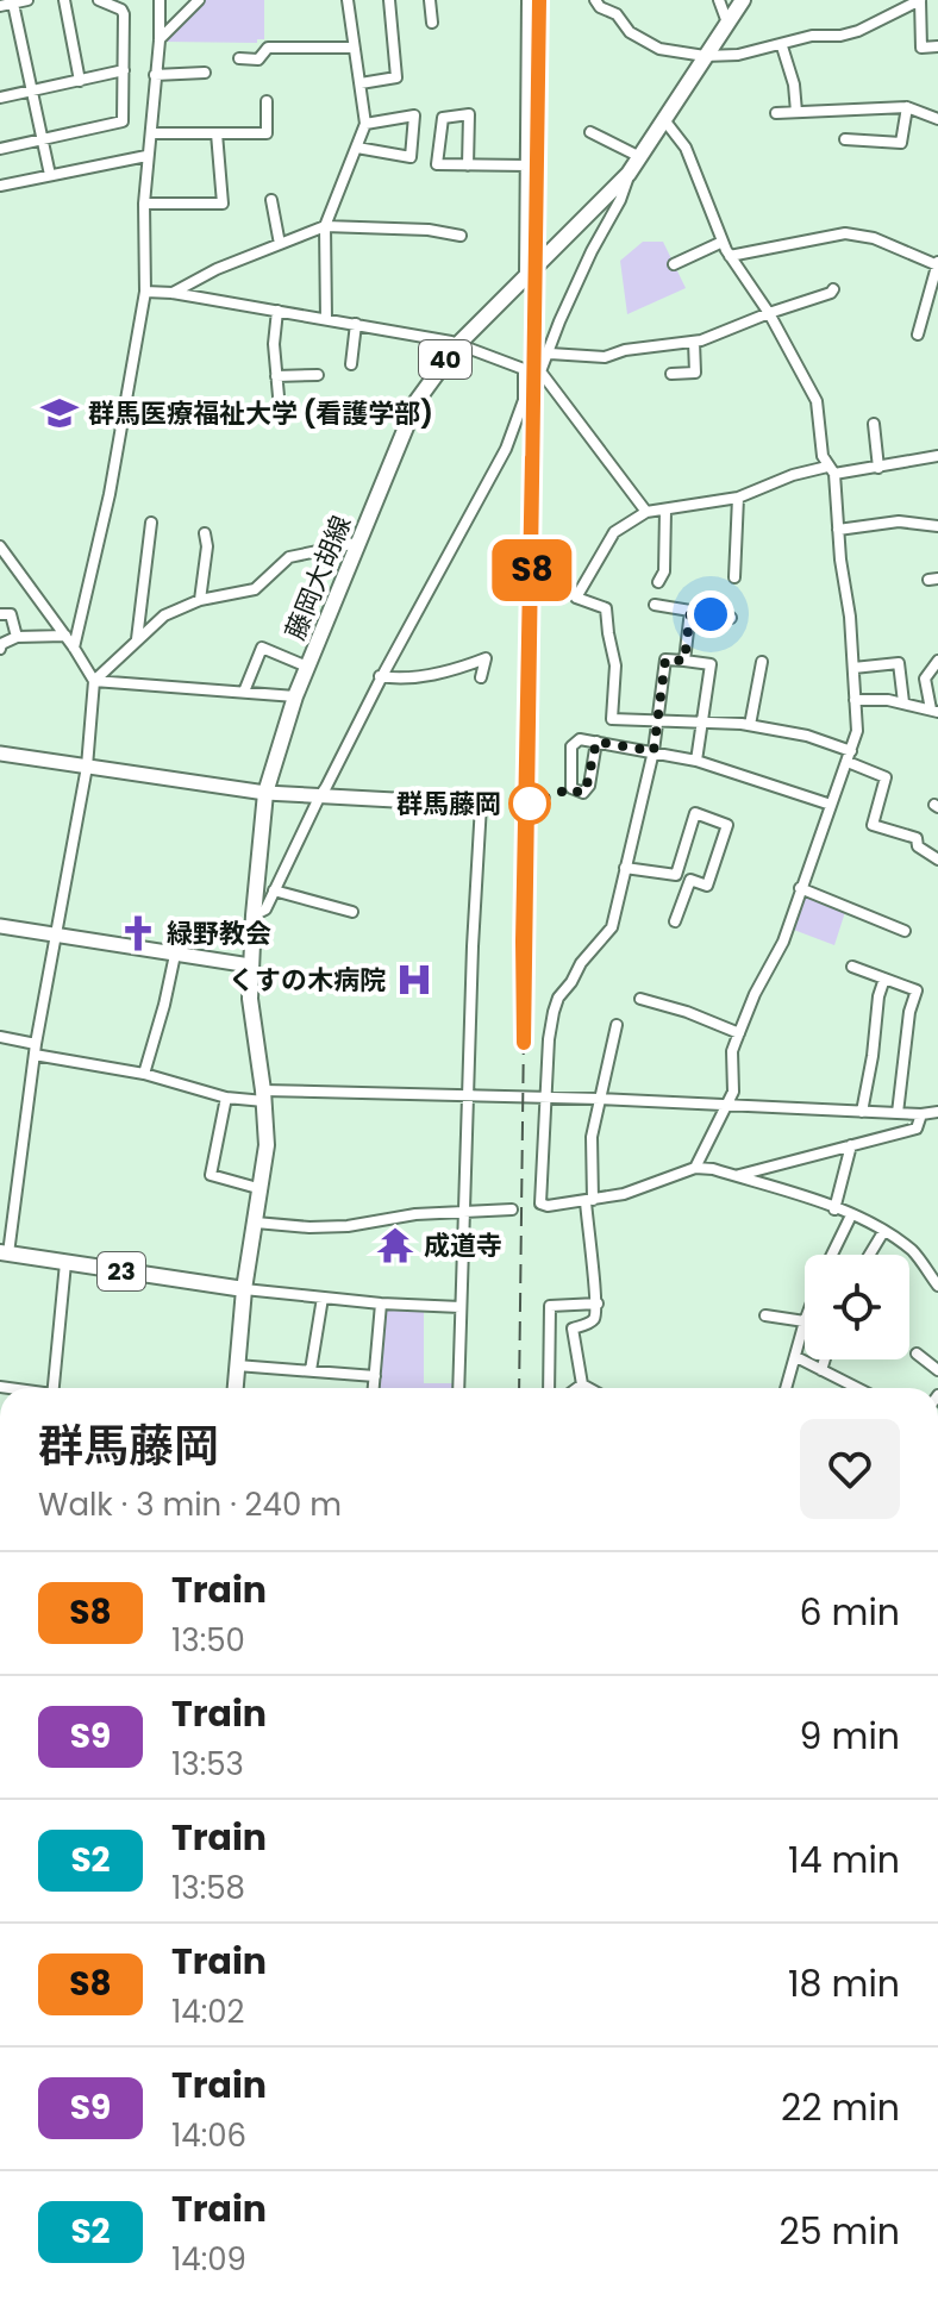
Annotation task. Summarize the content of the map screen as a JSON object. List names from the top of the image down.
{
  "streets": {
    "main road": ["40", "藤岡大胡線", "23"]
  },
  "crossings": [
    ["藤岡大胡線", "23"]
  ],
  "places": {
    "school or university": ["群馬医療福祉大学 (看護学部)"],
    "other": ["群馬藤岡"],
    "church": ["緑野教会"],
    "hospital": ["くすの木病院"],
    "temple": ["成道寺"]
  },
  "page": {
    "on_map": "S8",
    "heading": ["群馬藤岡", "Walk · 3 min · 240 m"],
    "list": [
      {
        "mark": "S8",
        "name": "Train",
        "note": "13:50",
        "value": "6 min"
      },
      {
        "mark": "S9",
        "name": "Train",
        "note": "13:53",
        "value": "9 min"
      },
      {
        "mark": "S2",
        "name": "Train",
        "note": "13:58",
        "value": "14 min"
      },
      {
        "mark": "S8",
        "name": "Train",
        "note": "14:02",
        "value": "18 min"
      },
      {
        "mark": "S9",
        "name": "Train",
        "note": "14:06",
        "value": "22 min"
      },
      {
        "mark": "S2",
        "name": "Train",
        "note": "14:09",
        "value": "25 min"
      }
    ]
  }
}
